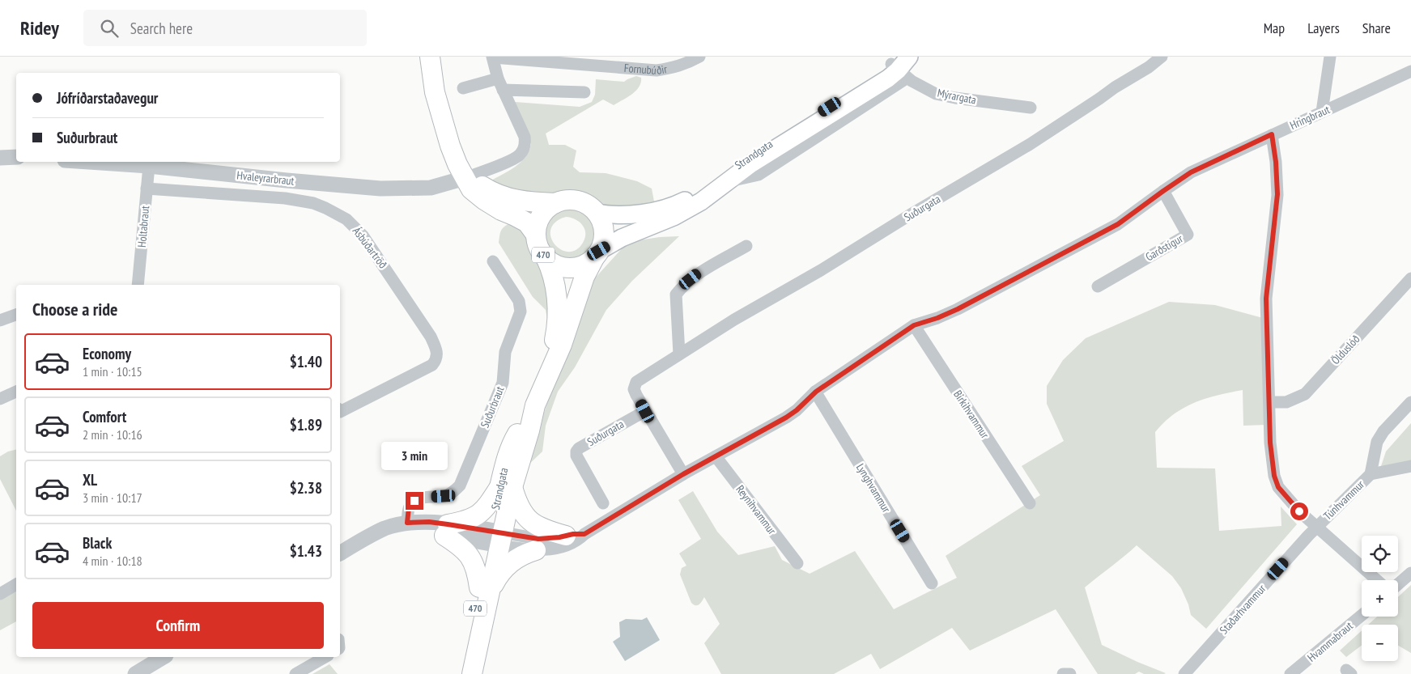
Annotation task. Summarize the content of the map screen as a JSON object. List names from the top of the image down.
{
  "streets": {
    "main road": ["Strandgata", "470"],
    "street": [
      "Fornubúðir",
      "Mýrargata",
      "Hringbraut",
      "Hvaleyrarbraut",
      "Suðurgata",
      "Holtabraut",
      "Ásbúðartröð",
      "Garðstígur",
      "Ölduslóð",
      "Suðurbraut",
      "Birkihvammur",
      "Lynghvammur",
      "Túnhvammur",
      "Reynihvammur",
      "Staðarhvammur",
      "Hvammabraut"
    ]
  },
  "crossings": [
    ["Fornubúðir", "Hvaleyrarbraut"],
    ["Fornubúðir", "470"],
    ["Mýrargata", "Strandgata"],
    ["Hringbraut", "Strandgata"],
    ["Hringbraut", "Suðurgata"],
    ["Hringbraut", "Garðstígur"],
    ["Hringbraut", "Birkihvammur"],
    ["Hringbraut", "Lynghvammur"],
    ["Hringbraut", "Reynihvammur"],
    ["Strandgata", "470"],
    ["Hvaleyrarbraut", "Holtabraut"],
    ["Hvaleyrarbraut", "470"],
    ["Holtabraut", "Ásbúðartröð"],
    ["Túnhvammur", "Staðarhvammur"]
  ],
  "page": {
    "header": "Ridey",
    "search": "Search here",
    "nav": ["Map", "Layers", "Share"],
    "banner": ["Jófríðarstaðavegur", "Suðurbraut"],
    "heading": "Choose a ride",
    "list": [
      {
        "name": "Economy",
        "note": "1 min · 10:15",
        "value": "$1.40"
      },
      {
        "name": "Comfort",
        "note": "2 min · 10:16",
        "value": "$1.89"
      },
      {
        "name": "XL",
        "note": "3 min · 10:17",
        "value": "$2.38"
      },
      {
        "name": "Black",
        "note": "4 min · 10:18",
        "value": "$1.43"
      }
    ],
    "bubble": "3 min",
    "map_buttons": ["+", "−"],
    "buttons": "Confirm"
  }
}
